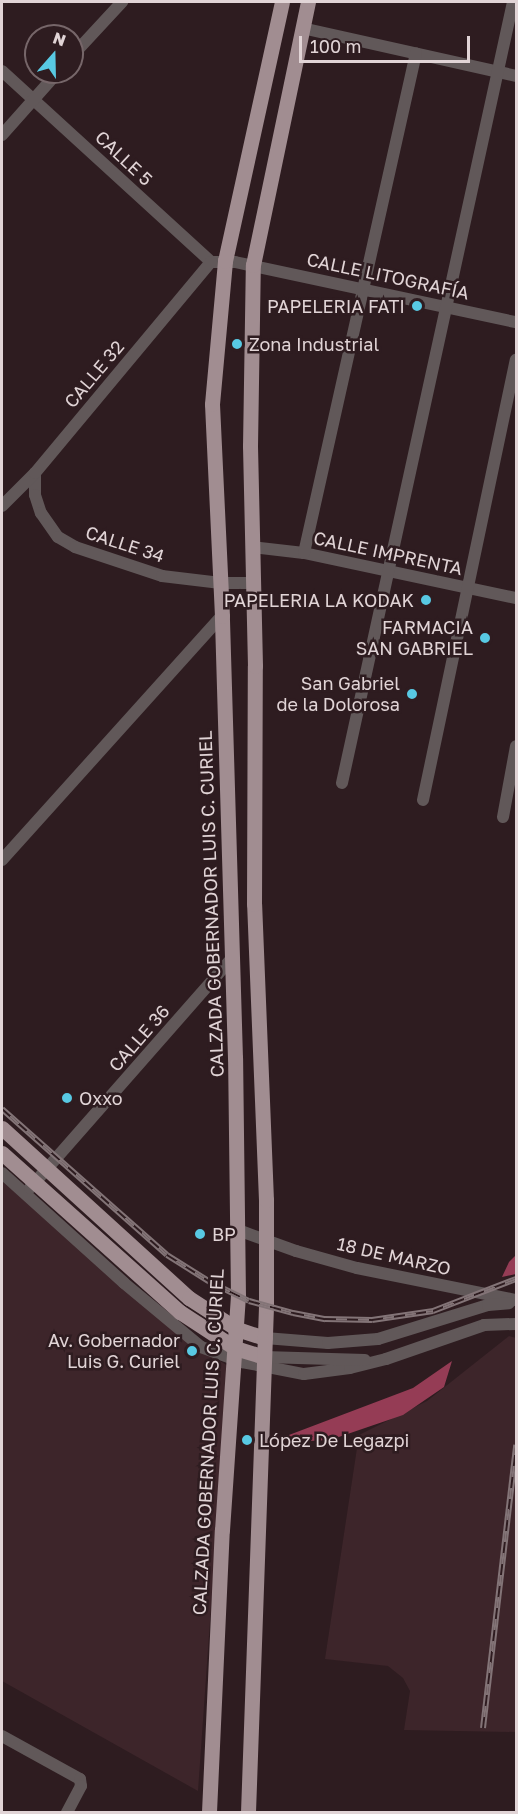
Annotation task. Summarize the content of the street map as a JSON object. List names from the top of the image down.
{
  "streets": {
    "main road": ["CALZADA GOBERNADOR LUIS C. CURIEL"],
    "street": [
      "CALLE 5",
      "CALLE LITOGRAFÍA",
      "CALLE 32",
      "CALLE 34",
      "CALLE IMPRENTA",
      "CALLE 36",
      "18 DE MARZO"
    ]
  },
  "crossings": [
    ["CALLE 5", "CALLE LITOGRAFÍA"],
    ["CALLE 5", "CALLE 32"],
    ["CALLE 5", "CALZADA GOBERNADOR LUIS C. CURIEL"],
    ["CALLE LITOGRAFÍA", "CALLE 32"],
    ["CALLE LITOGRAFÍA", "CALZADA GOBERNADOR LUIS C. CURIEL"],
    ["CALLE 32", "CALLE 34"],
    ["CALLE 32", "CALZADA GOBERNADOR LUIS C. CURIEL"],
    ["CALLE 34", "CALZADA GOBERNADOR LUIS C. CURIEL"],
    ["CALZADA GOBERNADOR LUIS C. CURIEL", "CALLE 36"],
    ["CALZADA GOBERNADOR LUIS C. CURIEL", "18 DE MARZO"]
  ],
  "places": [
    "PAPELERIA FATI",
    "Zona Industrial",
    "PAPELERIA LA KODAK",
    "FARMACIA SAN GABRIEL",
    "San Gabriel de la Dolorosa",
    "Oxxo",
    "BP",
    "Av. Gobernador Luis G. Curiel",
    "López De Legazpi"
  ],
  "scale_bar": "100 m",
  "north": "top"
}
